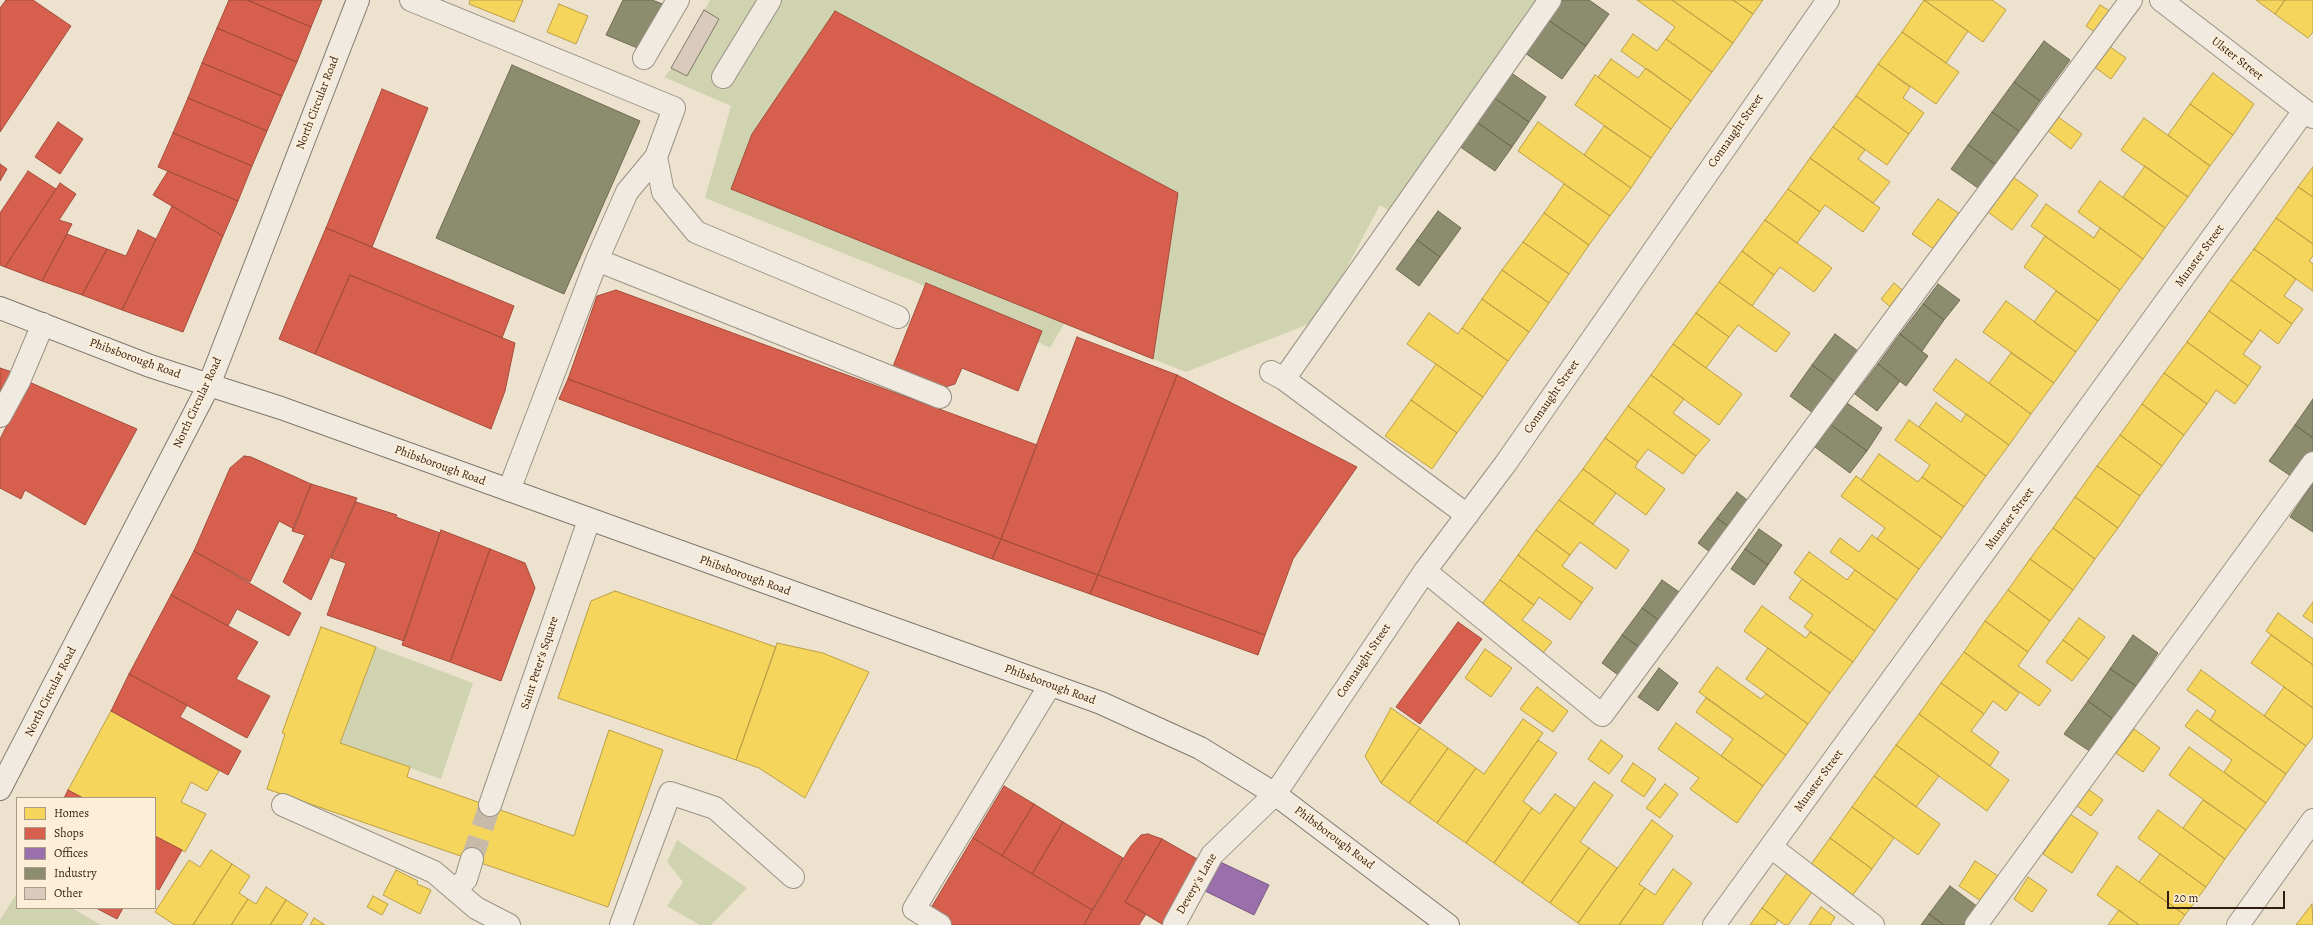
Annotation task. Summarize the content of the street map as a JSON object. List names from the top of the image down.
{
  "streets": {
    "street": [
      "Ulster Street",
      "North Circular Road",
      "Connaught Street",
      "Munster Street",
      "Phibsborough Road",
      "Saint Peter's Square",
      "Devery's Lane"
    ]
  },
  "crossings": [
    ["Ulster Street", "Munster Street"],
    ["North Circular Road", "Phibsborough Road"],
    ["Connaught Street", "Phibsborough Road"],
    ["Connaught Street", "Devery's Lane"],
    ["Phibsborough Road", "Saint Peter's Square"],
    ["Phibsborough Road", "Devery's Lane"]
  ],
  "legend": [
    "Homes",
    "Shops",
    "Offices",
    "Industry",
    "Other"
  ],
  "scale_bar": "20 m"
}
